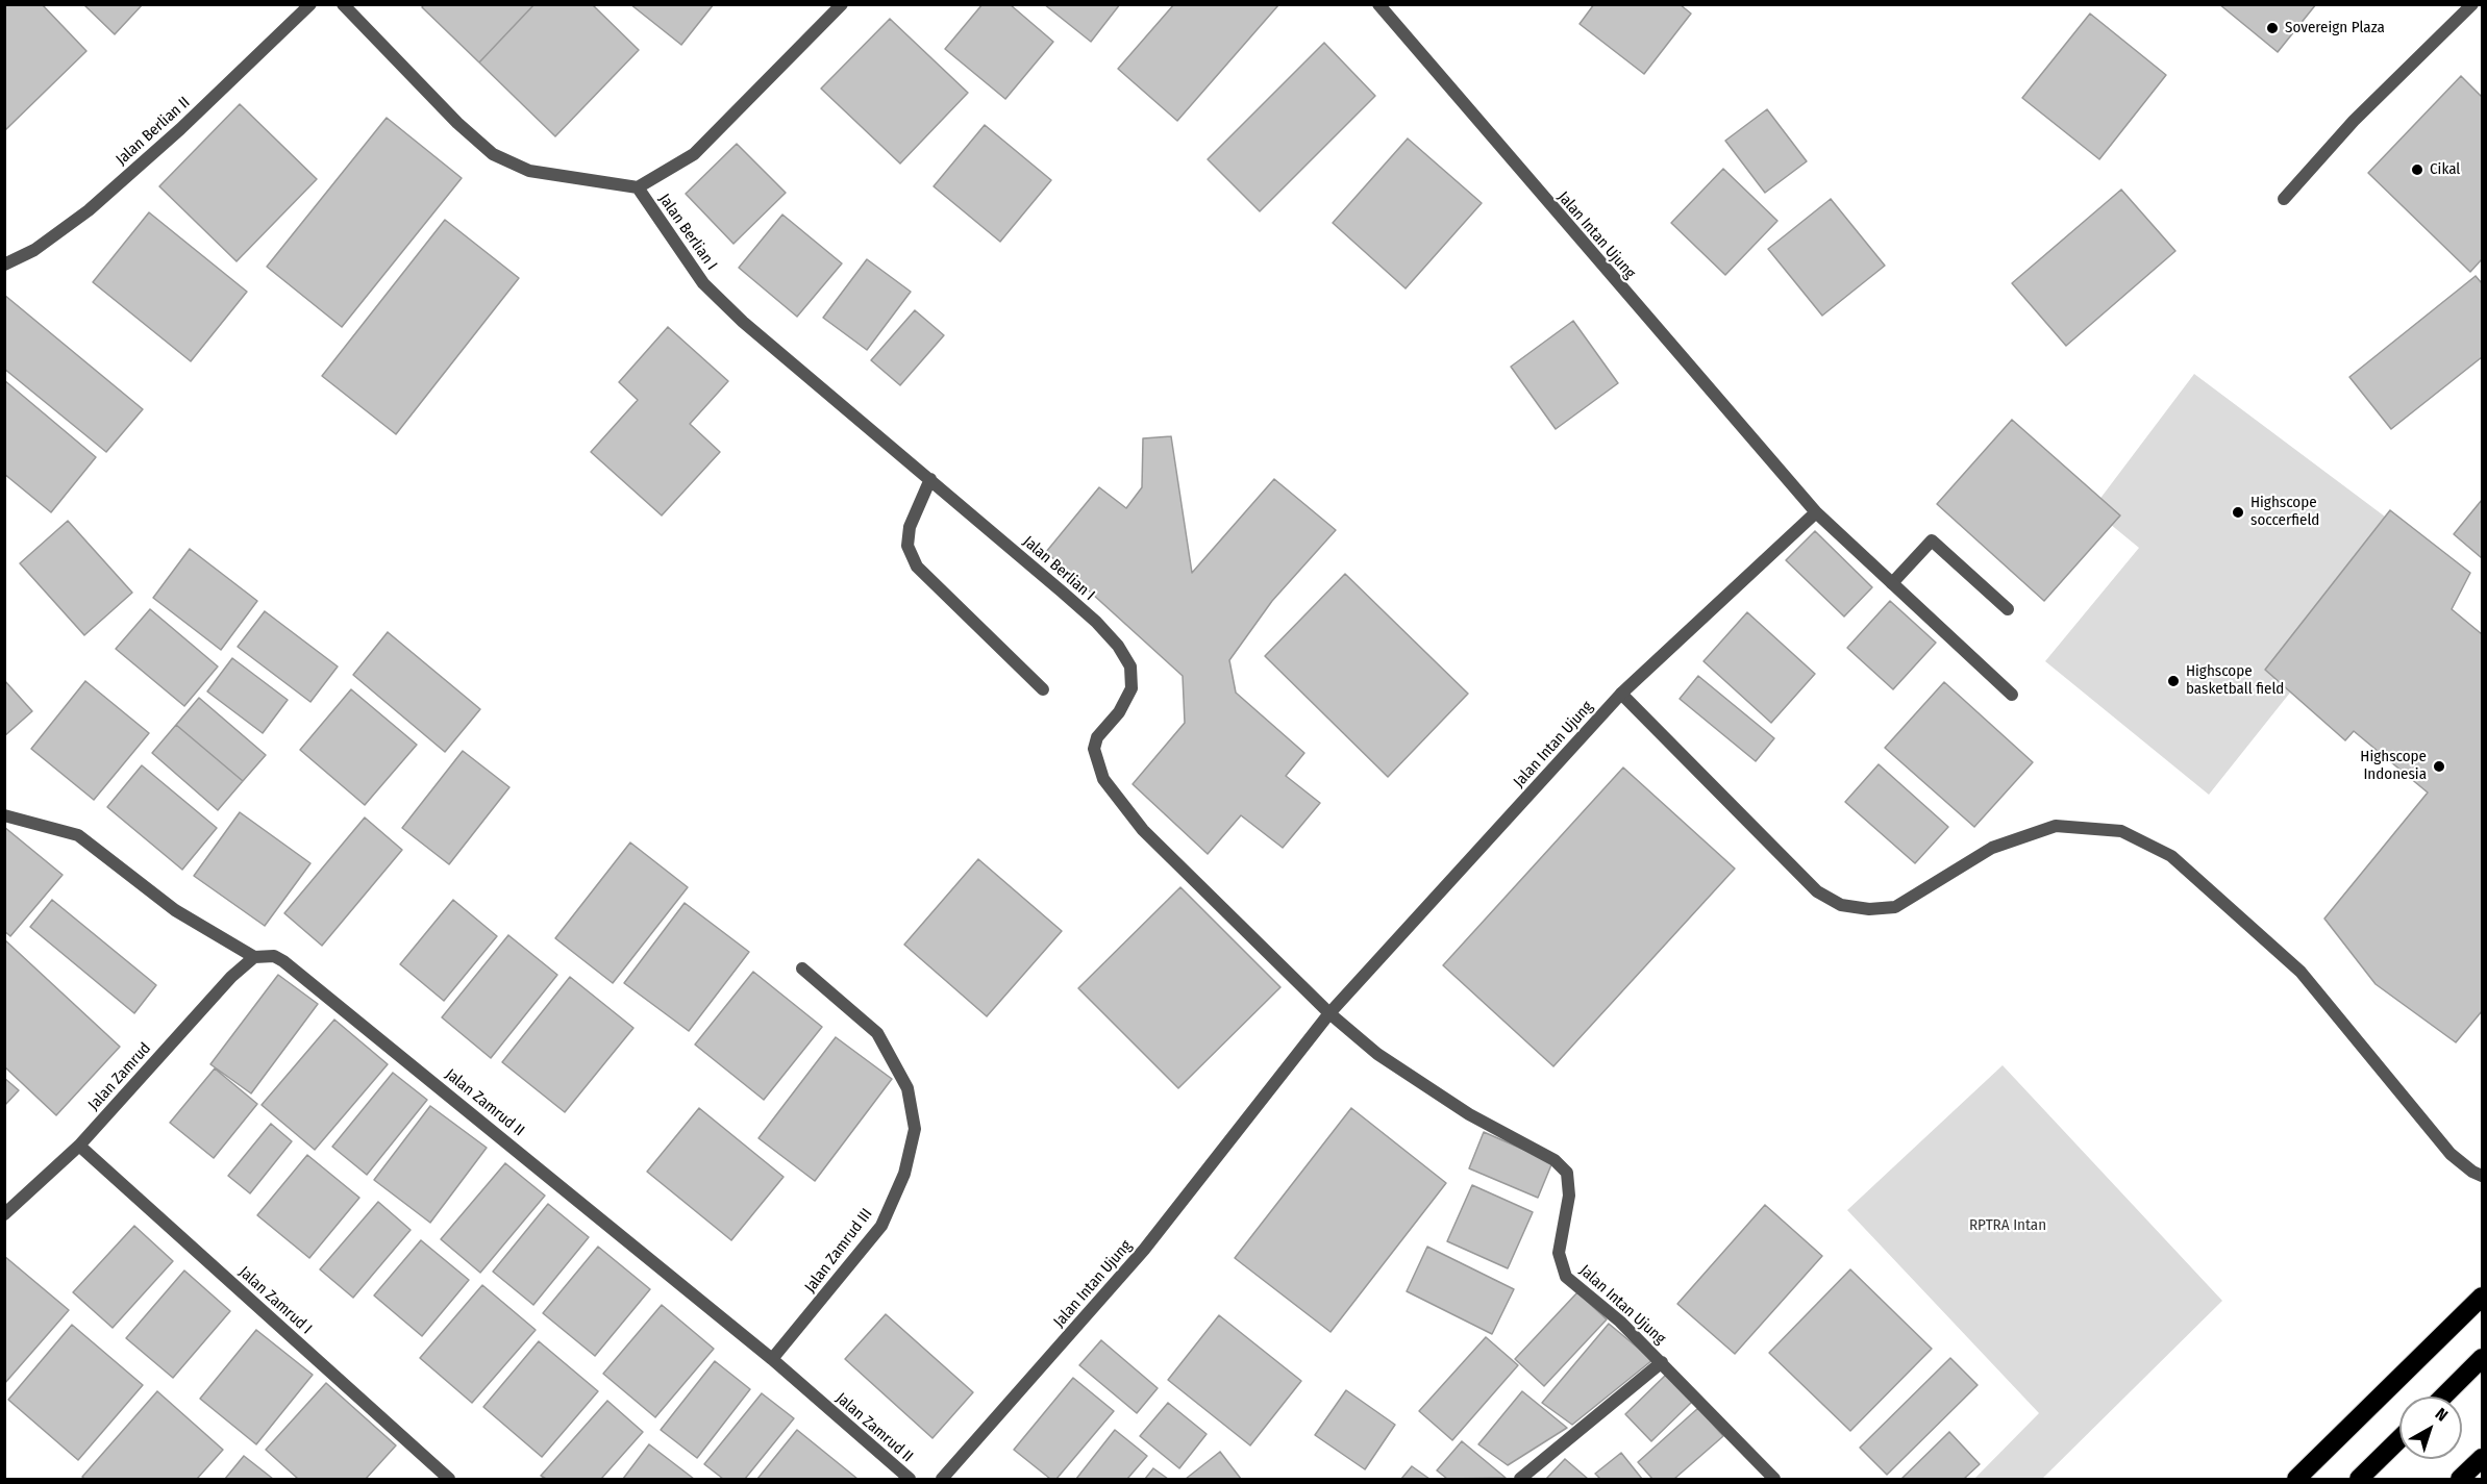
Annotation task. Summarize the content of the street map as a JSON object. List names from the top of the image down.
{
  "streets": {
    "street": [
      "Jalan Berlian II",
      "Jalan Berlian I",
      "Jalan Intan Ujung",
      "Jalan Zamrud",
      "Jalan Zamrud II",
      "Jalan Zamrud III",
      "Jalan Zamrud I"
    ]
  },
  "crossings": [
    ["Jalan Berlian I", "Jalan Intan Ujung"],
    ["Jalan Zamrud", "Jalan Zamrud II"],
    ["Jalan Zamrud", "Jalan Zamrud I"],
    ["Jalan Zamrud II", "Jalan Zamrud III"]
  ],
  "parks": ["RPTRA Intan"],
  "places": [
    "Sovereign Plaza",
    "Cikal",
    "Highscope soccerfield",
    "Highscope basketball field",
    "Highscope Indonesia"
  ],
  "north": "top right"
}
